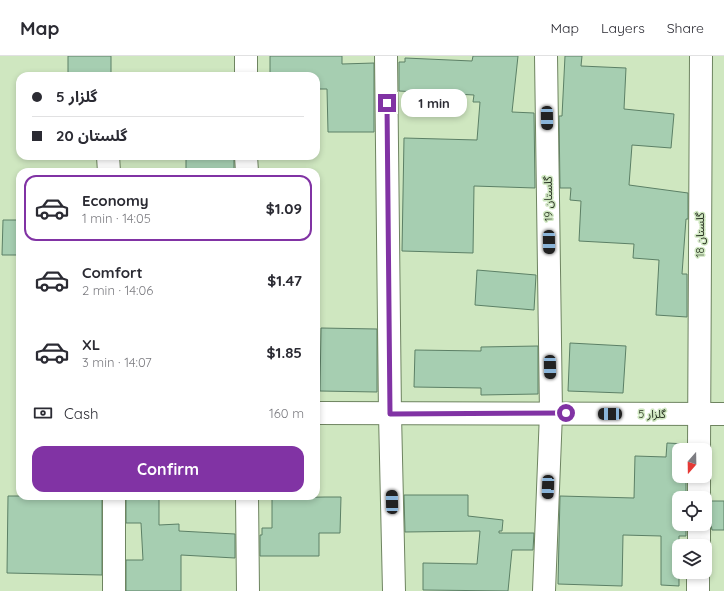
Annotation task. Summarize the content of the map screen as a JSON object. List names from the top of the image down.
{
  "streets": {
    "street": ["گلستان 19", "گلستان 18", "گلزار 5"]
  },
  "crossings": [
    ["گلستان 19", "گلزار 5"],
    ["گلستان 18", "گلزار 5"]
  ],
  "north": "bottom",
  "page": {
    "header": "Map",
    "nav": ["Map", "Layers", "Share"],
    "banner": ["گلزار 5", "گلستان 20"],
    "bubble": "1 min",
    "list": [
      {
        "name": "Economy",
        "note": "1 min · 14:05",
        "value": "$1.09"
      },
      {
        "name": "Comfort",
        "note": "2 min · 14:06",
        "value": "$1.47"
      },
      {
        "name": "XL",
        "note": "3 min · 14:07",
        "value": "$1.85"
      }
    ],
    "pay": ["Cash", "160 m"],
    "buttons": "Confirm"
  }
}
